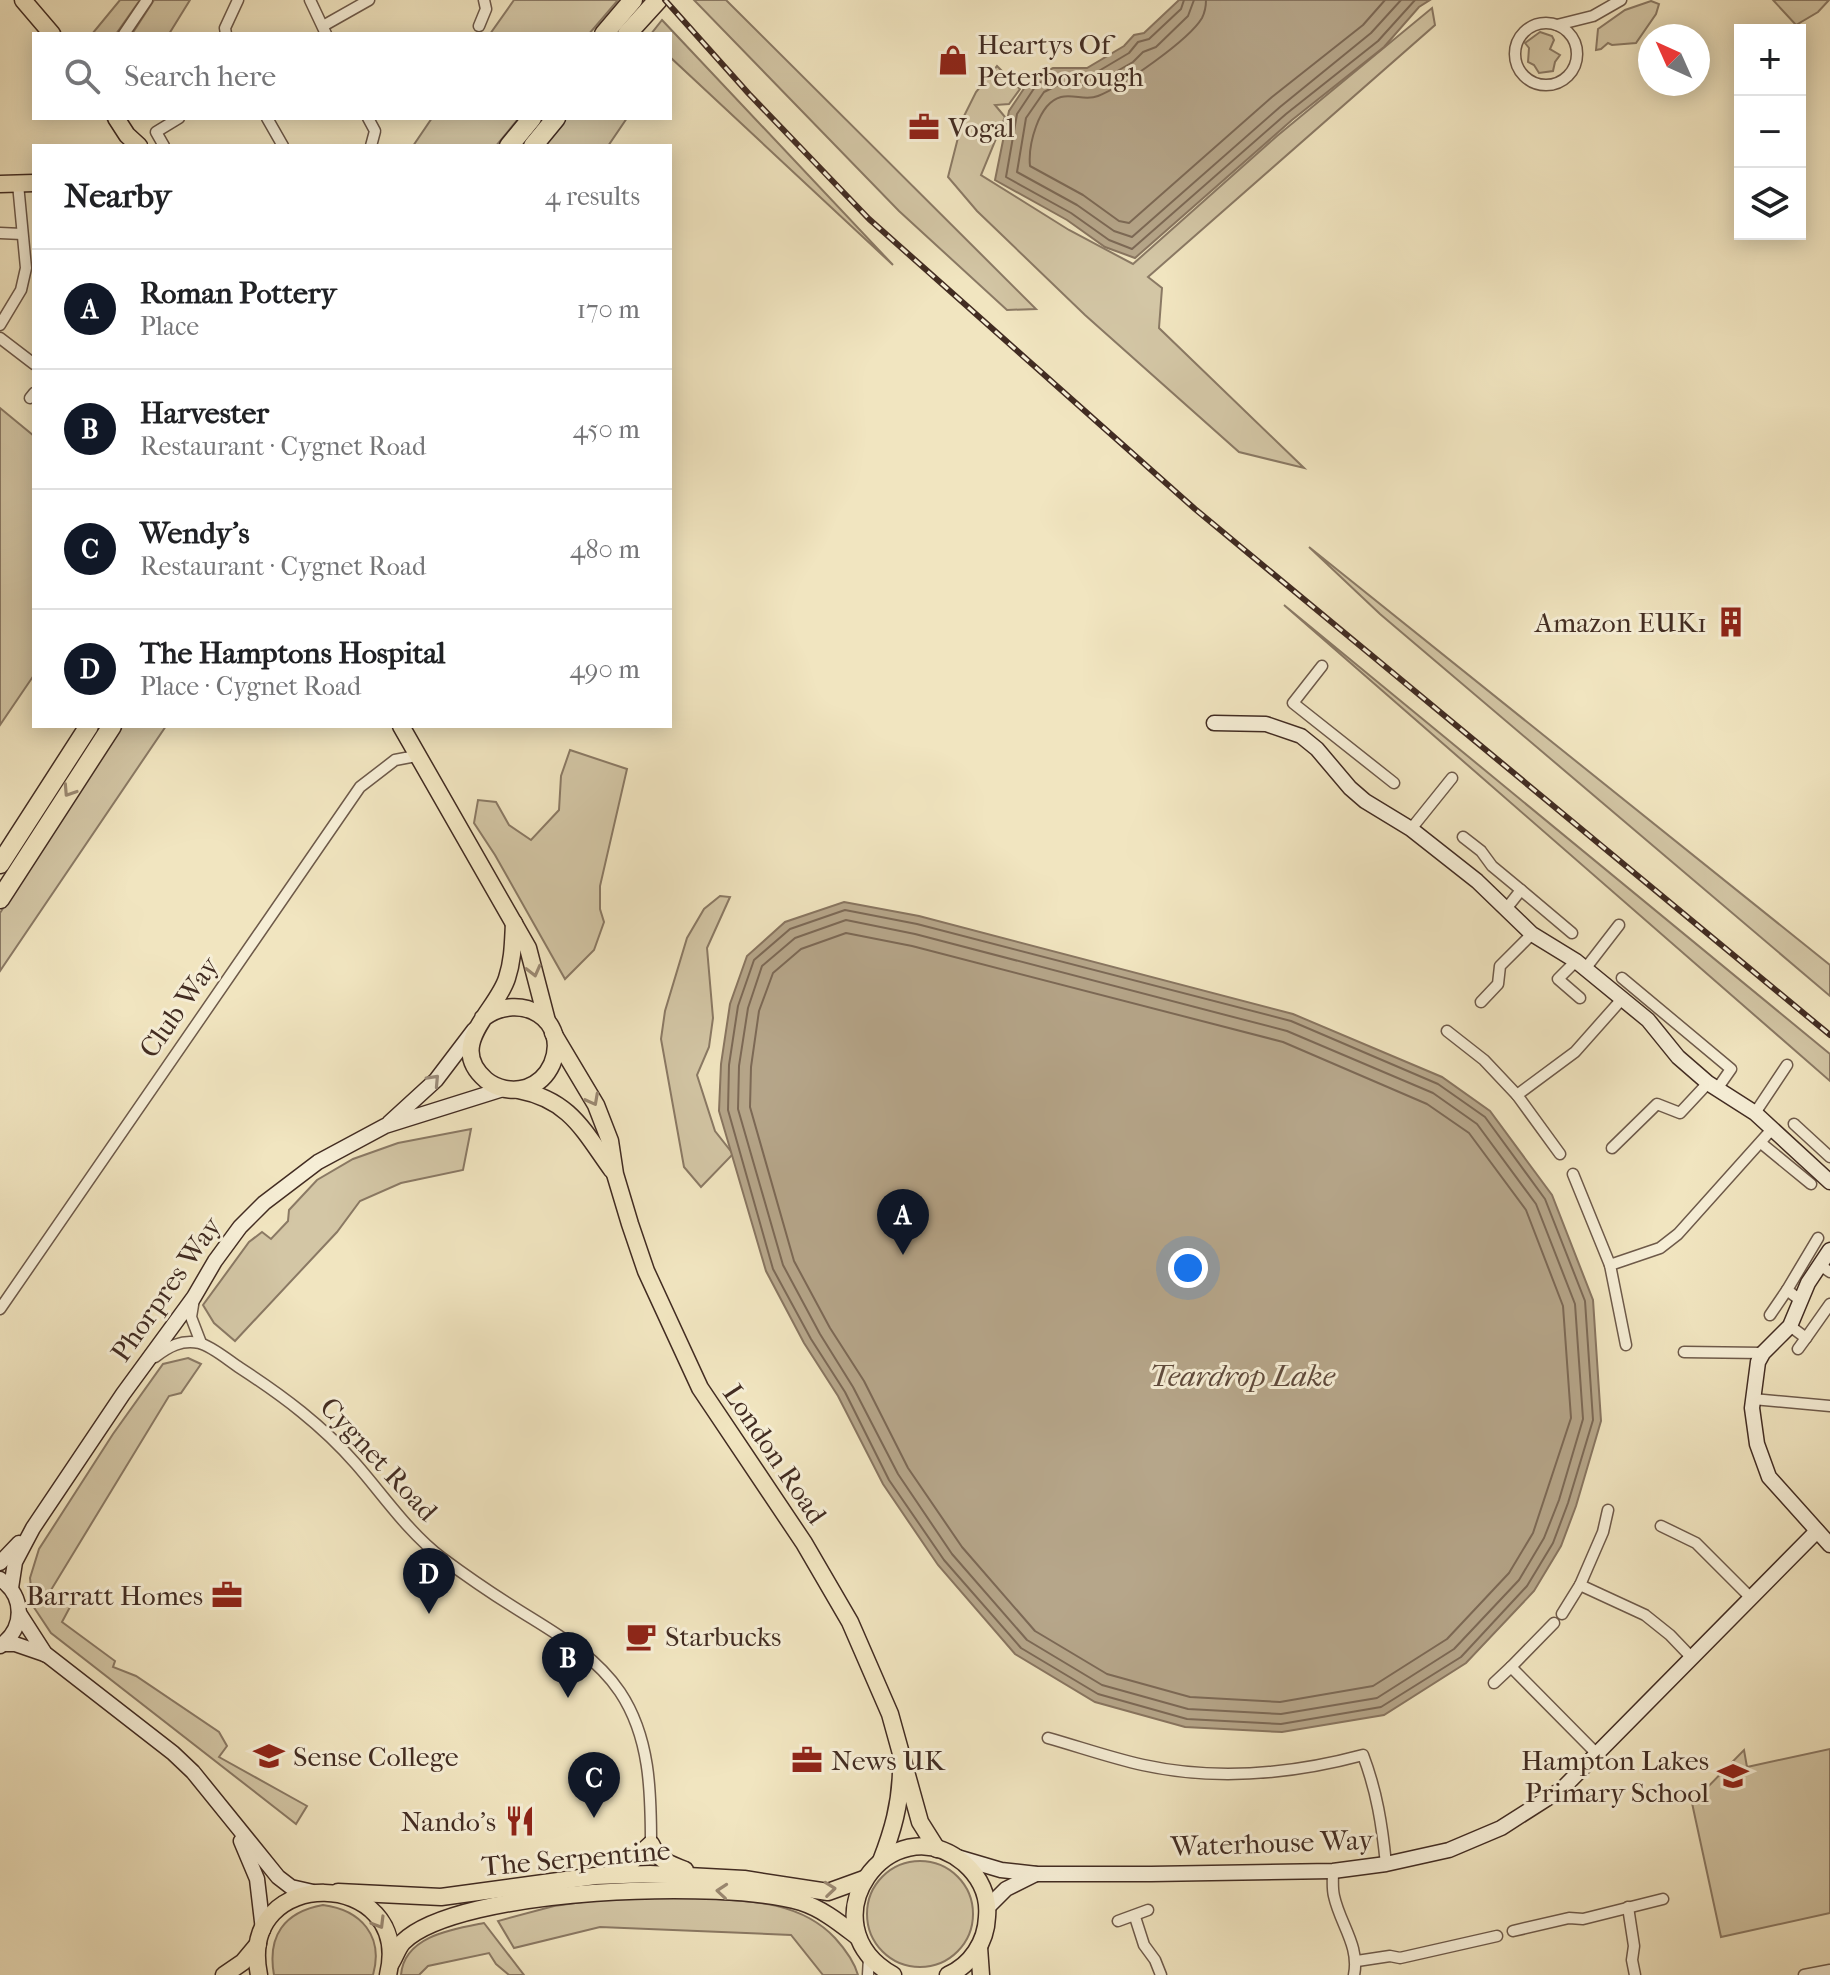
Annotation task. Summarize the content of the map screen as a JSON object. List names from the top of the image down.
{
  "streets": {
    "main road": ["London Road", "The Serpentine"],
    "street": [
      "Club Way",
      "Phorpres Way",
      "Cygnet Road",
      "Waterhouse Way"
    ]
  },
  "crossings": [
    ["Club Way", "London Road"],
    ["Phorpres Way", "London Road"]
  ],
  "water": ["Teardrop Lake"],
  "places": {
    "shop": ["Heartys Of Peterborough"],
    "office": ["Vogal", "Barratt Homes", "News UK"],
    "building": ["Amazon EUK1"],
    "cafe": ["Starbucks"],
    "school or university": ["Sense College", "Hampton Lakes Primary School"],
    "restaurant": ["Nando's"]
  },
  "north": "top left",
  "page": {
    "map_buttons": ["+", "−"],
    "search": "Search here",
    "heading": ["Nearby", "4 results"],
    "list": [
      {
        "mark": "A",
        "name": "Roman Pottery",
        "note": "Place",
        "value": "170 m"
      },
      {
        "mark": "B",
        "name": "Harvester",
        "note": "Restaurant · Cygnet Road",
        "value": "450 m"
      },
      {
        "mark": "C",
        "name": "Wendy's",
        "note": "Restaurant · Cygnet Road",
        "value": "480 m"
      },
      {
        "mark": "D",
        "name": "The Hamptons Hospital",
        "note": "Place · Cygnet Road",
        "value": "490 m"
      }
    ],
    "pins": [
      "A",
      "D",
      "B",
      "C"
    ]
  }
}
